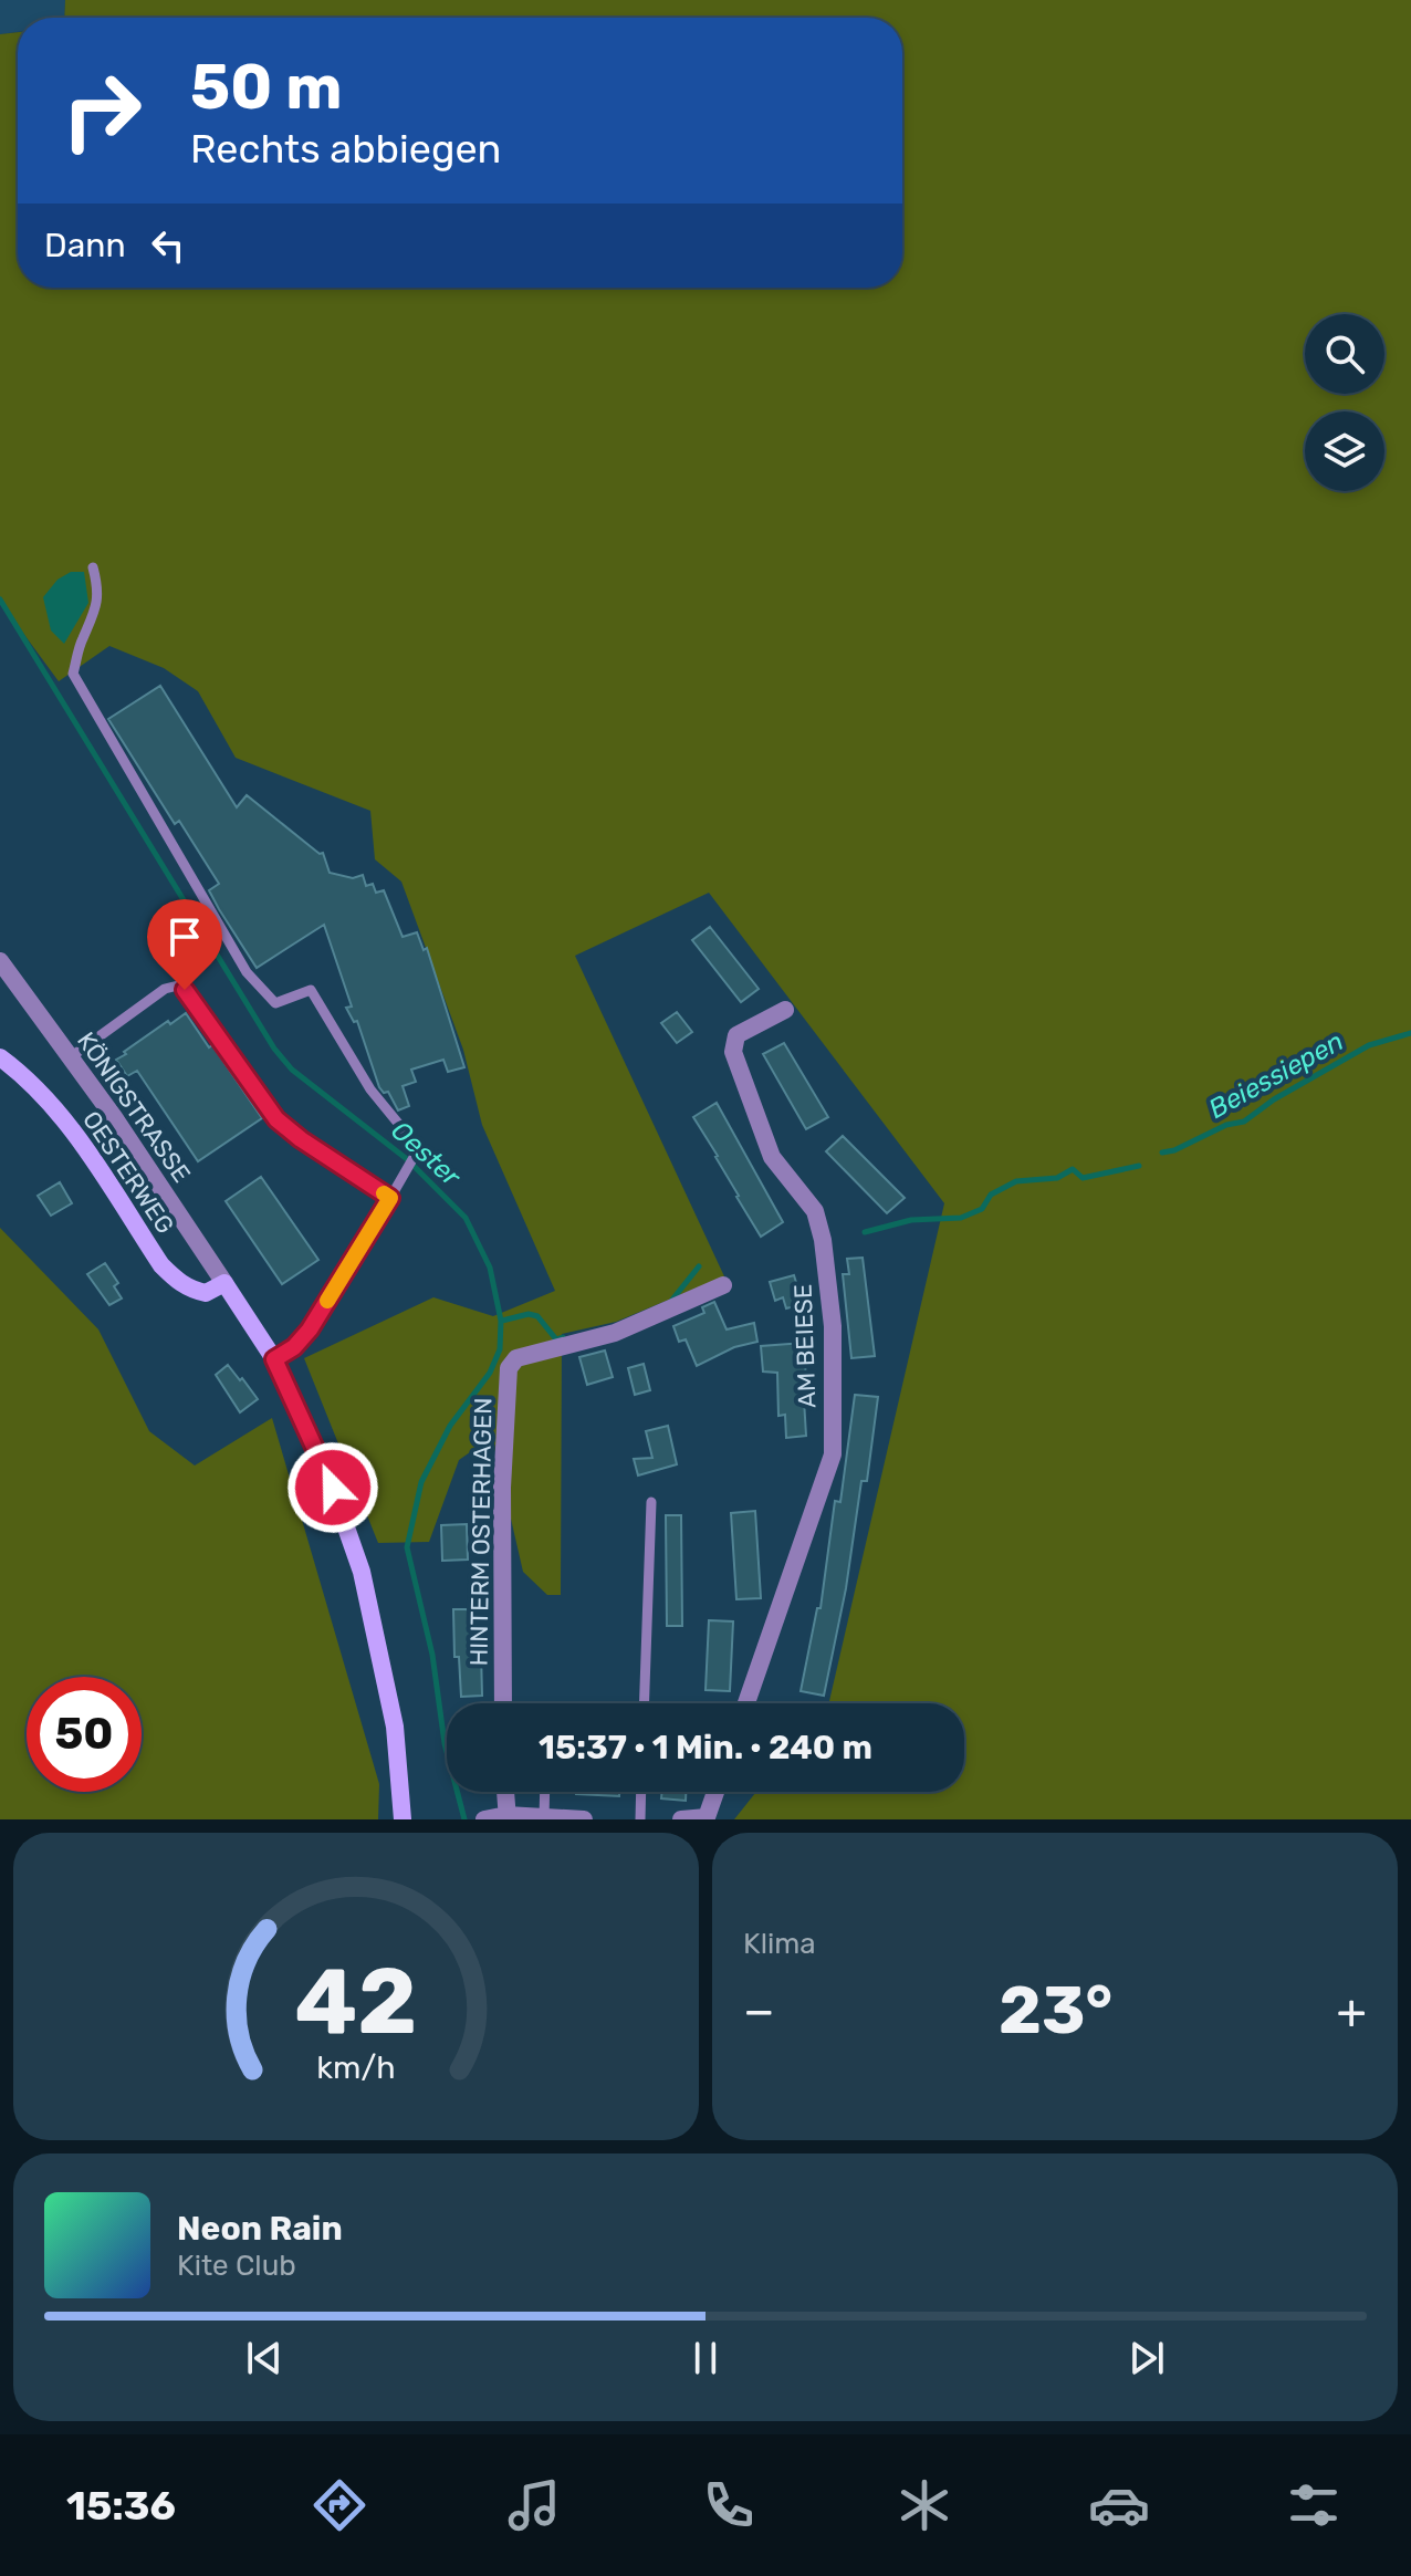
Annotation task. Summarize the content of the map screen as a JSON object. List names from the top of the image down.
{
  "streets": {
    "main road": ["OESTERWEG"],
    "street": ["KÖNIGSTRASSE", "AM BEIESE", "HINTERM OSTERHAGEN"]
  },
  "crossings": [
    ["KÖNIGSTRASSE", "OESTERWEG"]
  ],
  "water": ["Beiessiepen", "Oester"],
  "page": {
    "turn": ["50 m", "Rechts abbiegen"],
    "then": "Dann",
    "limit": "50",
    "trip": "15:37 · 1 Min. · 240 m",
    "tile": "Klima",
    "heat": ["−", "23°", "+"],
    "song": ["Neon Rain", "Kite Club"],
    "tabs": "15:36",
    "gauge": ["42", "km/h"]
  }
}
